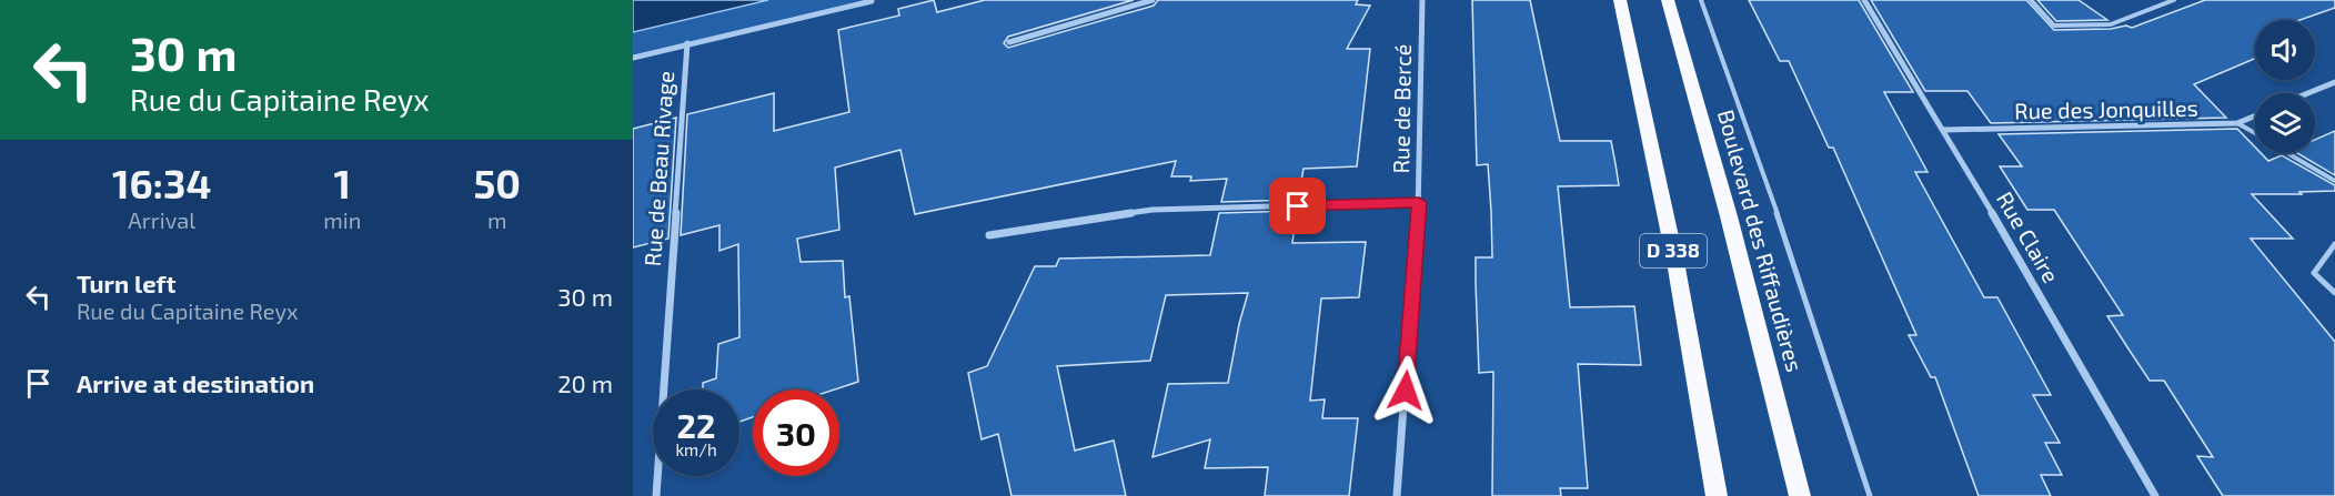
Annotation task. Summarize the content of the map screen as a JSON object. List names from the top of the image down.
{
  "streets": {
    "highway": ["Boulevard des Riffaudières", "D 338"],
    "street": [
      "Rue de Bercé",
      "Rue des Jonquilles",
      "Rue de Beau Rivage",
      "Rue Claire"
    ]
  },
  "crossings": [
    ["Rue des Jonquilles", "Rue Claire"]
  ],
  "page": {
    "turn": ["30 m", "Rue du Capitaine Reyx"],
    "eta": [
      "16:34",
      "Arrival",
      "1",
      "min",
      "50",
      "m"
    ],
    "list": [
      {
        "name": "Turn left",
        "note": "Rue du Capitaine Reyx",
        "value": "30 m"
      },
      {
        "name": "Arrive at destination",
        "value": "20 m"
      }
    ],
    "speed": "22 km/h",
    "limit": "30"
  }
}
